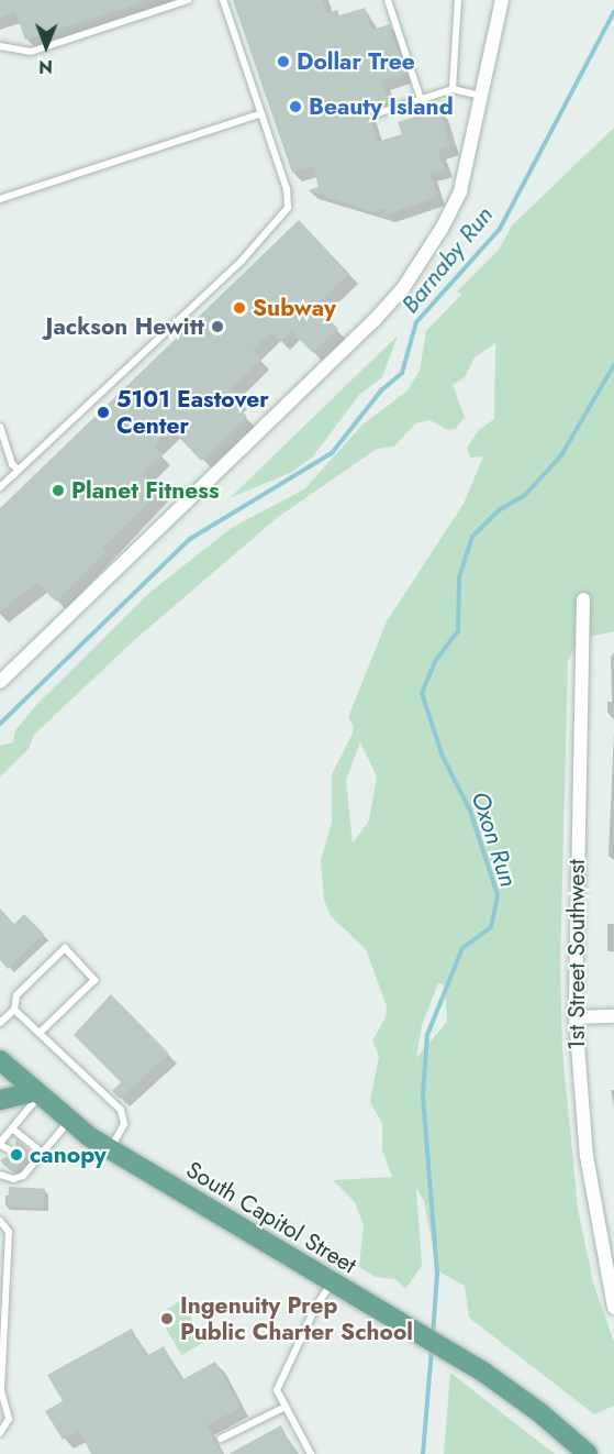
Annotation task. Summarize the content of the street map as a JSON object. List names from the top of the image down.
{
  "streets": {
    "main road": ["South Capitol Street"],
    "street": ["1st Street Southwest"]
  },
  "water": ["Barnaby Run", "Oxon Run"],
  "places": [
    "Dollar Tree",
    "Beauty Island",
    "Subway",
    "Jackson Hewitt",
    "5101 Eastover Center",
    "Planet Fitness",
    "canopy",
    "Ingenuity Prep Public Charter School"
  ],
  "north": "bottom"
}
